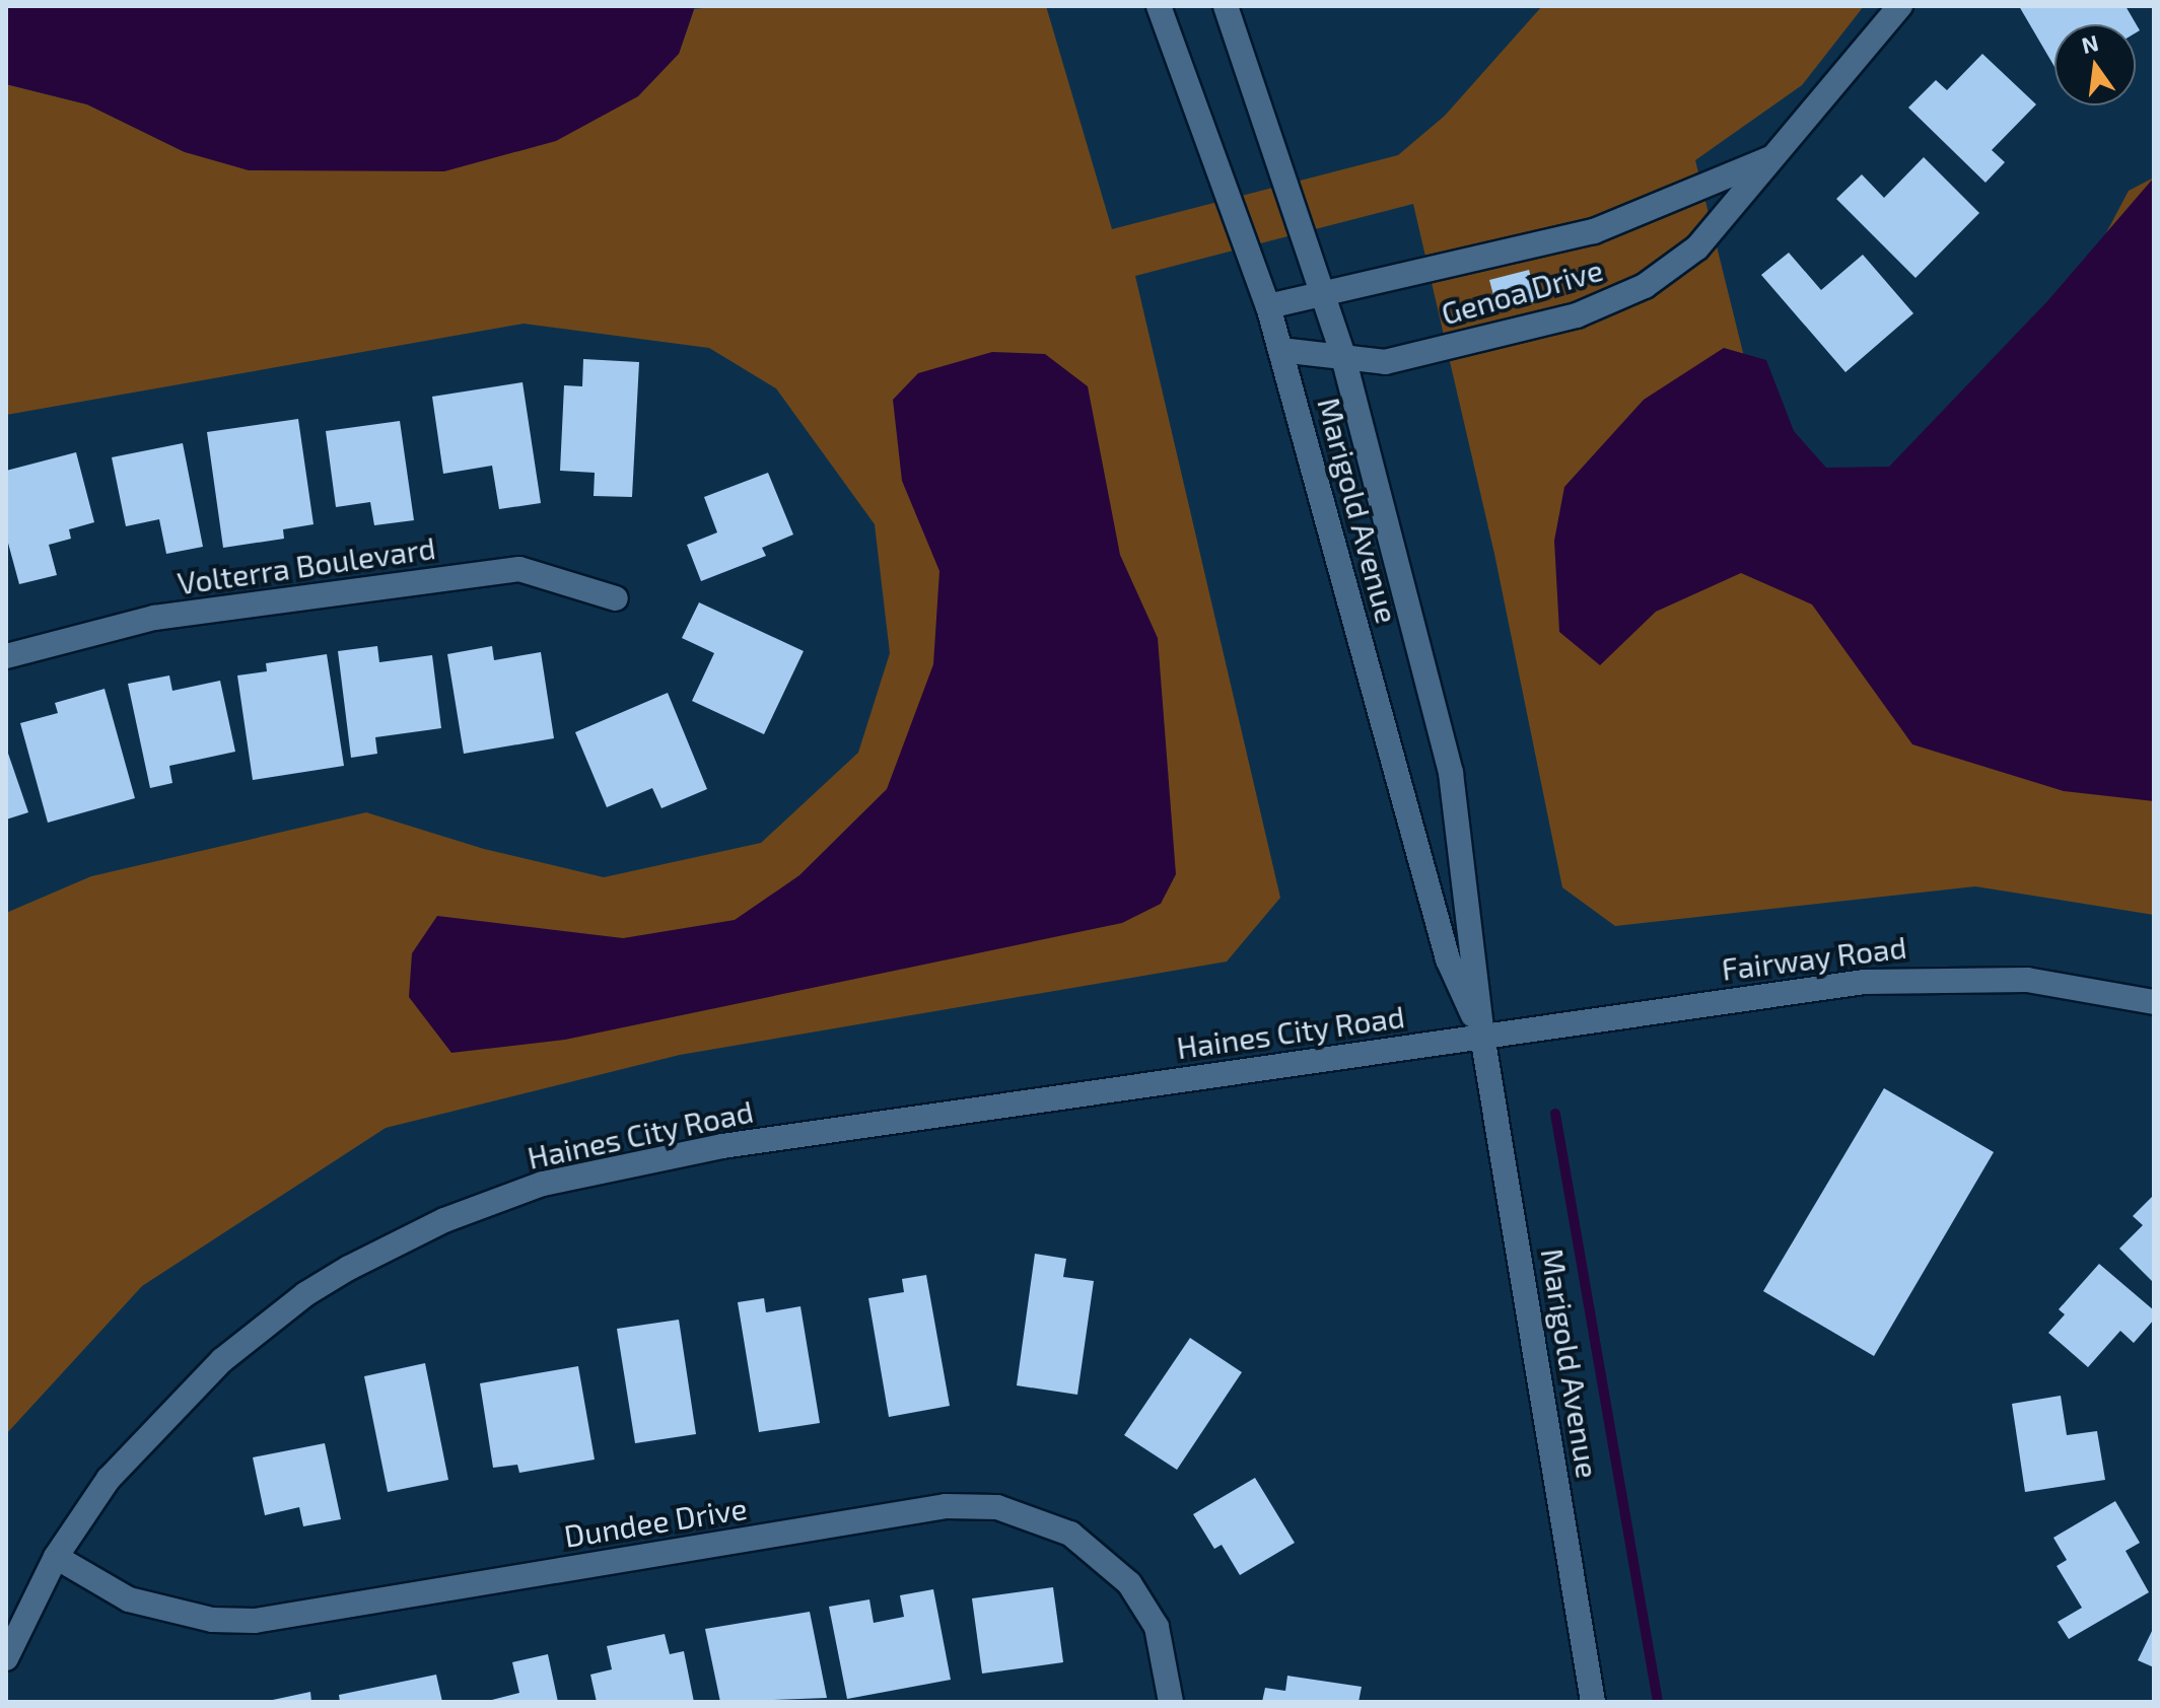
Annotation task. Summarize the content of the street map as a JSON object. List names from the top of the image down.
{
  "streets": {
    "street": [
      "Genoa Drive",
      "Marigold Avenue",
      "Volterra Boulevard",
      "Fairway Road",
      "Haines City Road",
      "Dundee Drive"
    ]
  },
  "crossings": [
    ["Genoa Drive", "Marigold Avenue"],
    ["Marigold Avenue", "Fairway Road"],
    ["Marigold Avenue", "Haines City Road"],
    ["Fairway Road", "Haines City Road"],
    ["Haines City Road", "Dundee Drive"]
  ],
  "north": "top"
}
